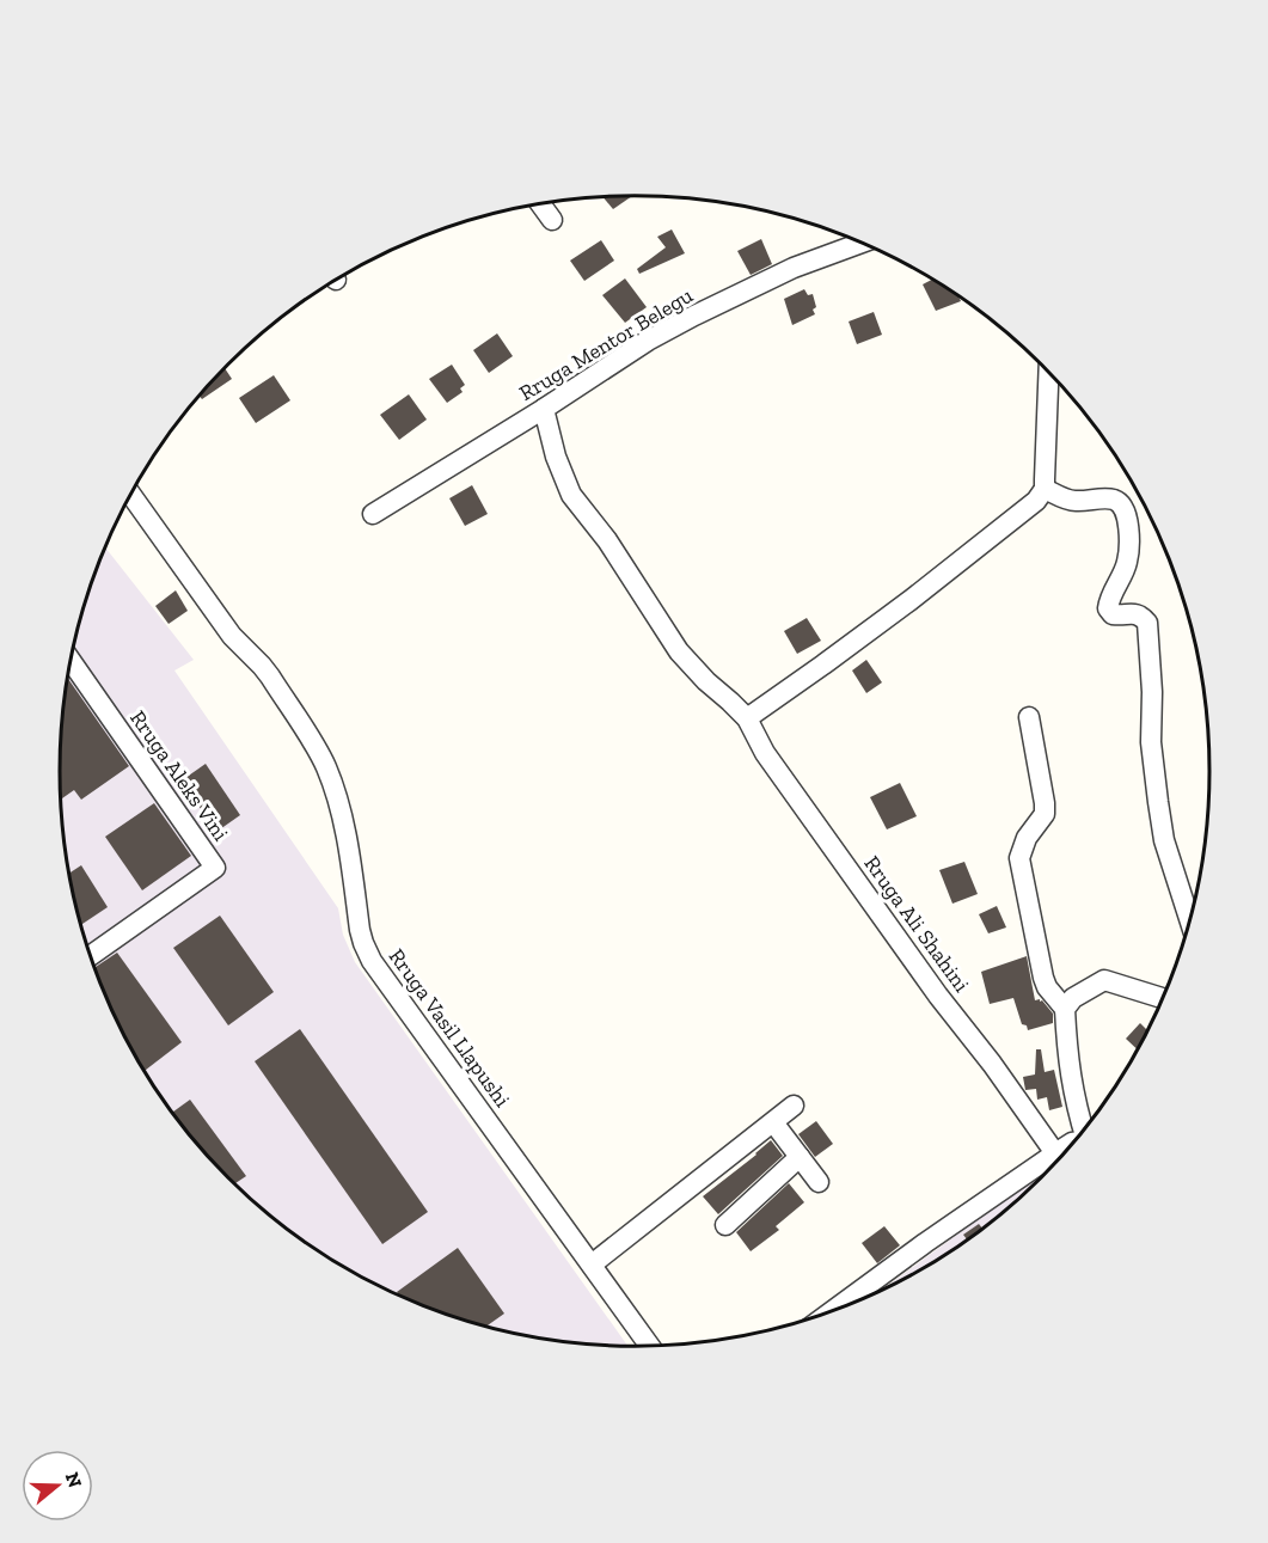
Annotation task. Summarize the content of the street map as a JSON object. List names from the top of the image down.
{
  "streets": {
    "street": [
      "Rruga Mentor Belegu",
      "Rruga Aleks Vini",
      "Rruga Ali Shahini",
      "Rruga Vasil Llapushi"
    ]
  },
  "crossings": [
    ["Rruga Mentor Belegu", "Rruga Ali Shahini"]
  ],
  "north": "right"
}
